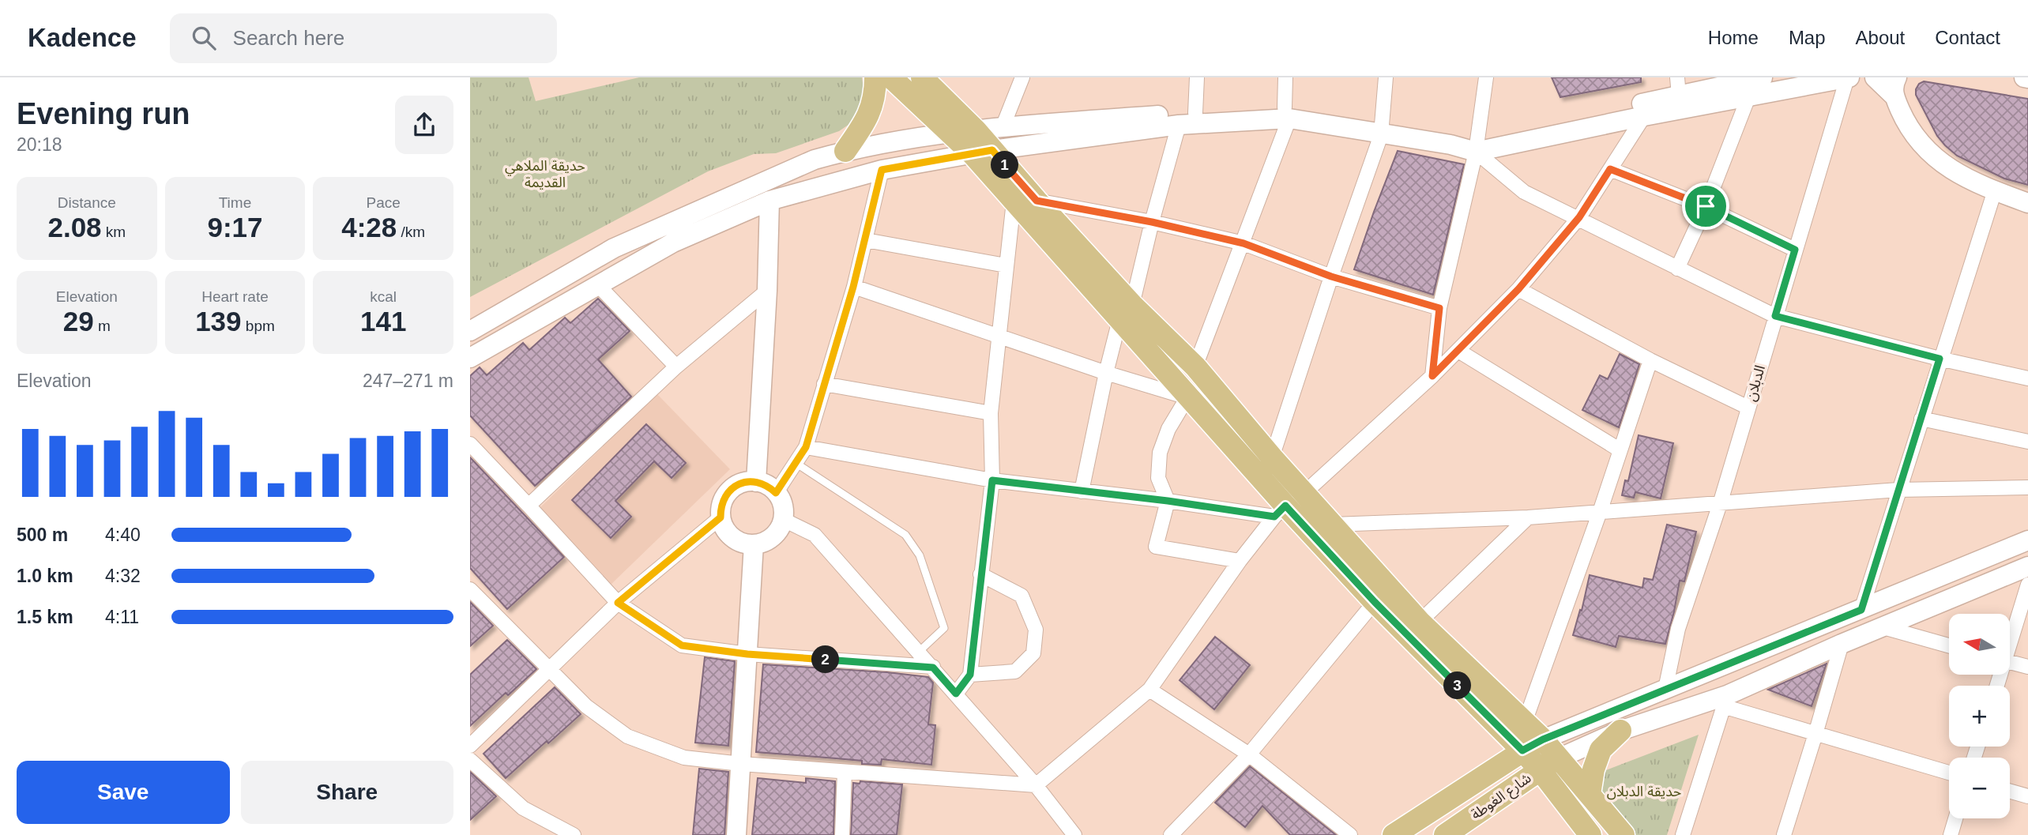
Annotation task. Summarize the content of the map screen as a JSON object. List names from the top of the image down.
{
  "streets": {
    "main road": ["شارع الغوطة"],
    "street": ["الدبلان"]
  },
  "parks": ["حديقة الملاهي القديمة", "حديقة الدبلان"],
  "north": "left",
  "page": {
    "header": "Kadence",
    "search": "Search here",
    "nav": [
      "Home",
      "Map",
      "About",
      "Contact"
    ],
    "heading": ["Evening run", "20:18"],
    "pins": ["1", "2", "3"],
    "stats": [
      ["Distance", "2.08 km"],
      ["Time", "9:17"],
      ["Pace", "4:28 /km"],
      ["Elevation", "29 m"],
      ["Heart rate", "139 bpm"],
      ["kcal", "141"]
    ],
    "chart": ["Elevation", "247–271 m"],
    "list": [
      {
        "name": "500 m",
        "note": "4:40"
      },
      {
        "name": "1.0 km",
        "note": "4:32"
      },
      {
        "name": "1.5 km",
        "note": "4:11"
      }
    ],
    "map_buttons": ["+", "−"],
    "buttons": ["Save", "Share"]
  }
}
